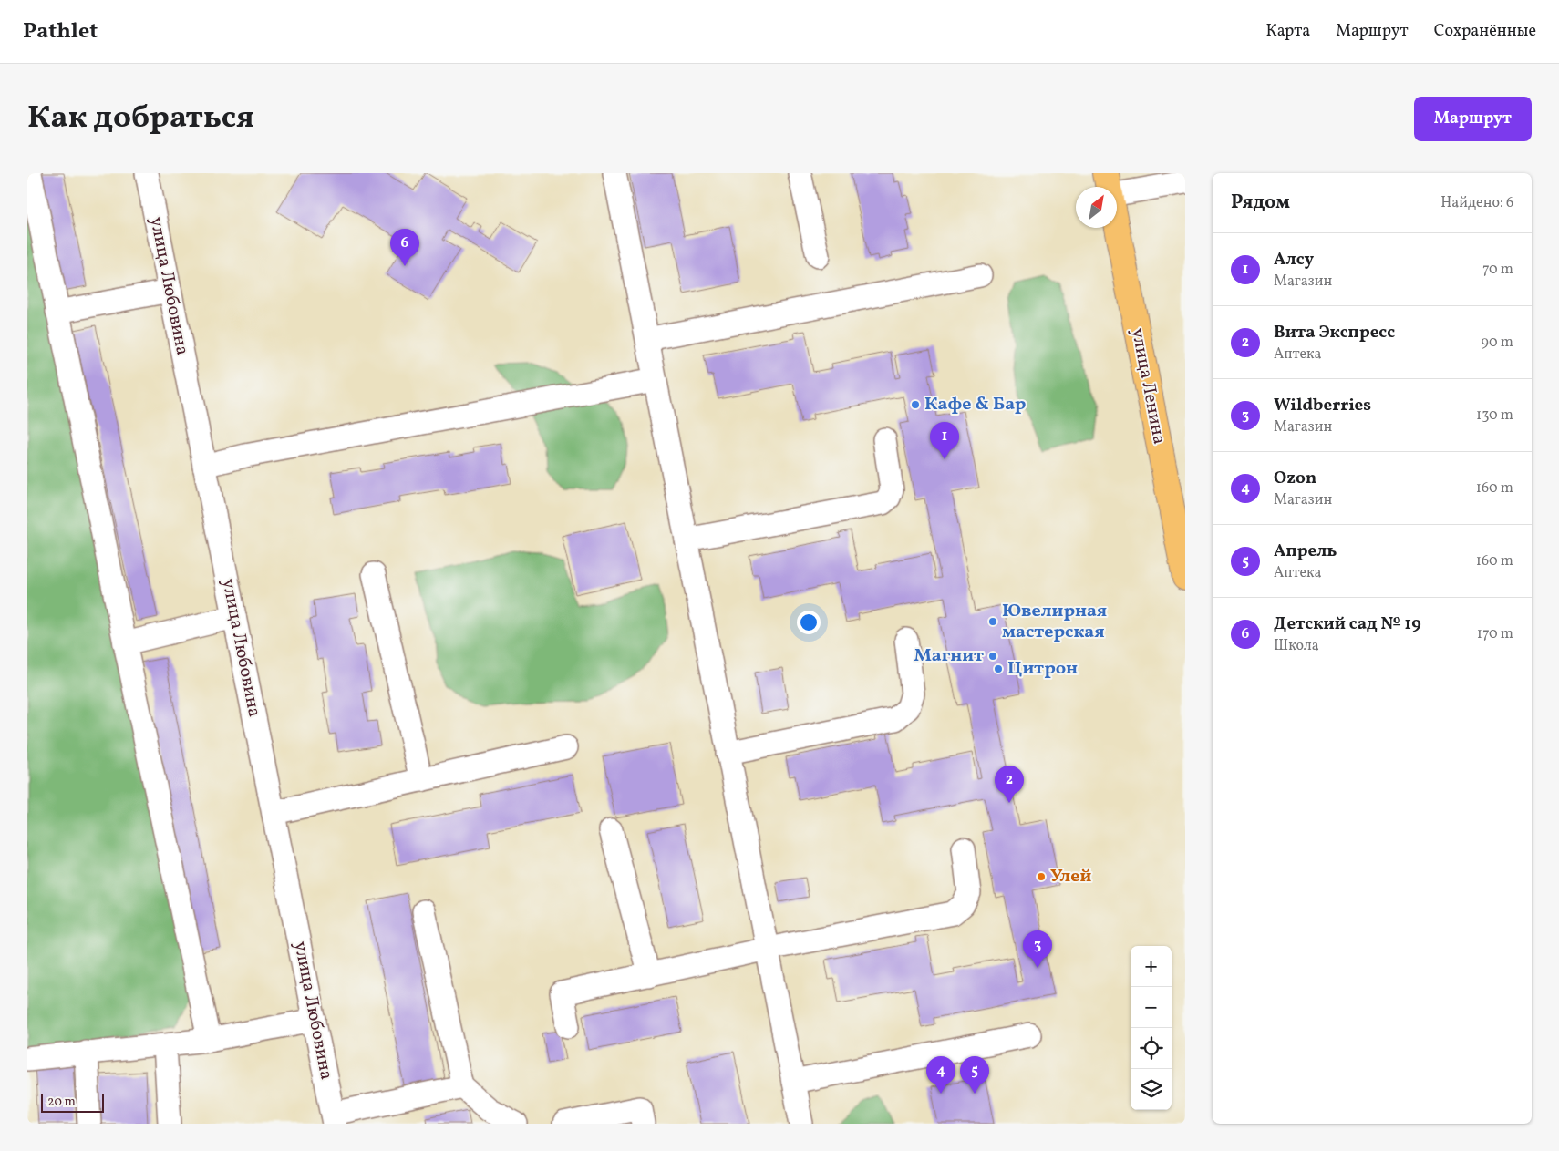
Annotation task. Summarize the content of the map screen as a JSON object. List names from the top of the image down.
{
  "streets": {
    "main road": ["улица Ленина"],
    "street": ["улица Любовина"]
  },
  "places": [
    "Кафе & Бар",
    "Ювелирная мастерская",
    "Магнит",
    "Цитрон",
    "Улей"
  ],
  "scale_bar": "20 m",
  "north": "top right",
  "page": {
    "header": "Pathlet",
    "nav": ["Карта", "Маршрут", "Сохранённые"],
    "title": "Как добраться",
    "buttons": "Маршрут",
    "heading": ["Рядом", "Найдено: 6"],
    "pins": [
      "6",
      "1",
      "2",
      "3",
      "4",
      "5"
    ],
    "list": [
      {
        "mark": "1",
        "name": "Алсу",
        "note": "Магазин",
        "value": "70 m"
      },
      {
        "mark": "2",
        "name": "Вита Экспресс",
        "note": "Аптека",
        "value": "90 m"
      },
      {
        "mark": "3",
        "name": "Wildberries",
        "note": "Магазин",
        "value": "130 m"
      },
      {
        "mark": "4",
        "name": "Ozon",
        "note": "Магазин",
        "value": "160 m"
      },
      {
        "mark": "5",
        "name": "Апрель",
        "note": "Аптека",
        "value": "160 m"
      },
      {
        "mark": "6",
        "name": "Детский сад № 19",
        "note": "Школа",
        "value": "170 m"
      }
    ],
    "map_buttons": ["+", "−"],
    "scale": "20 m"
  }
}
